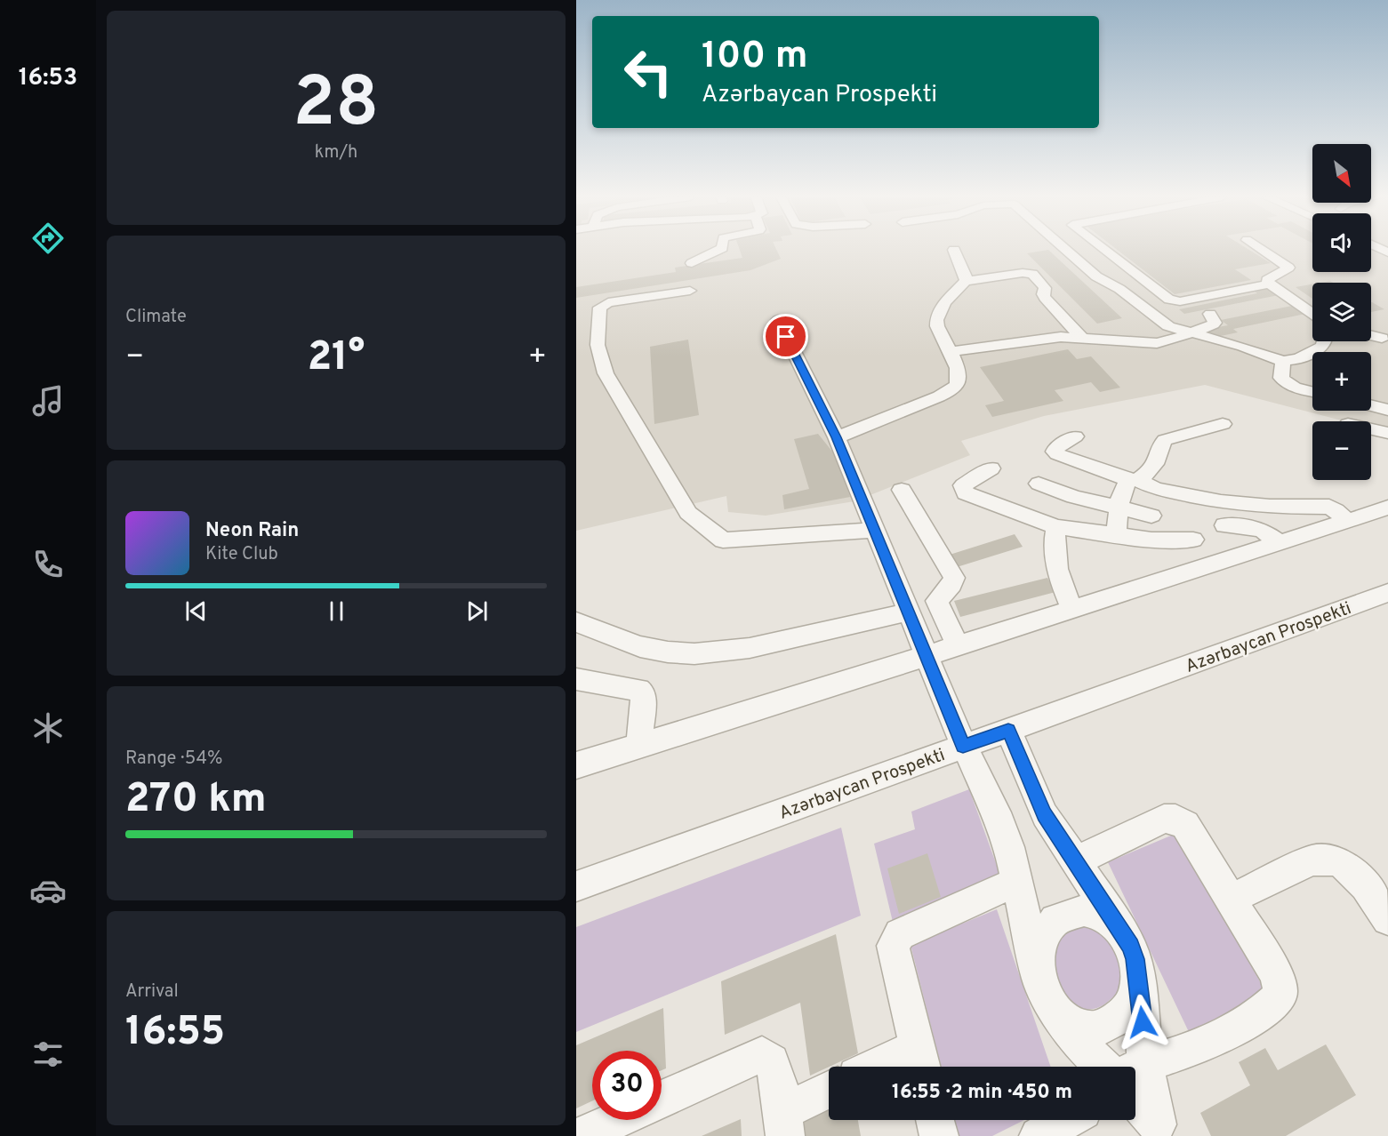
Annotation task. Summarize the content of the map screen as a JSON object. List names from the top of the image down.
{
  "streets": {
    "street": ["Azərbaycan Prospekti"]
  },
  "north": "bottom right",
  "page": {
    "tabs": "16:53",
    "tile": [
      ["28", "km/h"],
      "Climate",
      ["Range · 54%", "270 km"],
      ["Arrival", "16:55"]
    ],
    "turn": ["100 m", "Azərbaycan Prospekti"],
    "map_buttons": ["+", "−"],
    "heat": ["−", "21°", "+"],
    "song": ["Neon Rain", "Kite Club"],
    "limit": "30",
    "trip": "16:55 · 2 min · 450 m"
  }
}
